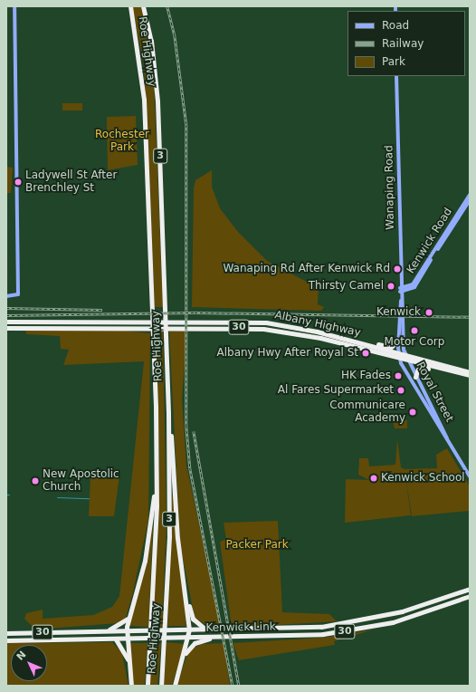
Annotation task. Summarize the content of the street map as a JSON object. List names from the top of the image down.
{
  "streets": {
    "highway": [
      "Roe Highway",
      "3",
      "Albany Highway",
      "30",
      "Kenwick Link"
    ],
    "main road": ["Wanaping Road", "Kenwick Road", "Royal Street"]
  },
  "crossings": [
    ["Wanaping Road", "Kenwick Road"],
    ["Wanaping Road", "Albany Highway"],
    ["Wanaping Road", "Royal Street"],
    ["Albany Highway", "Royal Street"]
  ],
  "parks": ["Rochester Park", "Packer Park"],
  "places": [
    "Ladywell St After Brenchley St",
    "Wanaping Rd After Kenwick Rd",
    "Thirsty Camel",
    "Kenwick",
    "Motor Corp",
    "Albany Hwy After Royal St",
    "HK Fades",
    "Al Fares Supermarket",
    "Communicare Academy",
    "Kenwick School",
    "New Apostolic Church"
  ],
  "legend": ["Road", "Railway", "Park"],
  "north": "top left"
}
